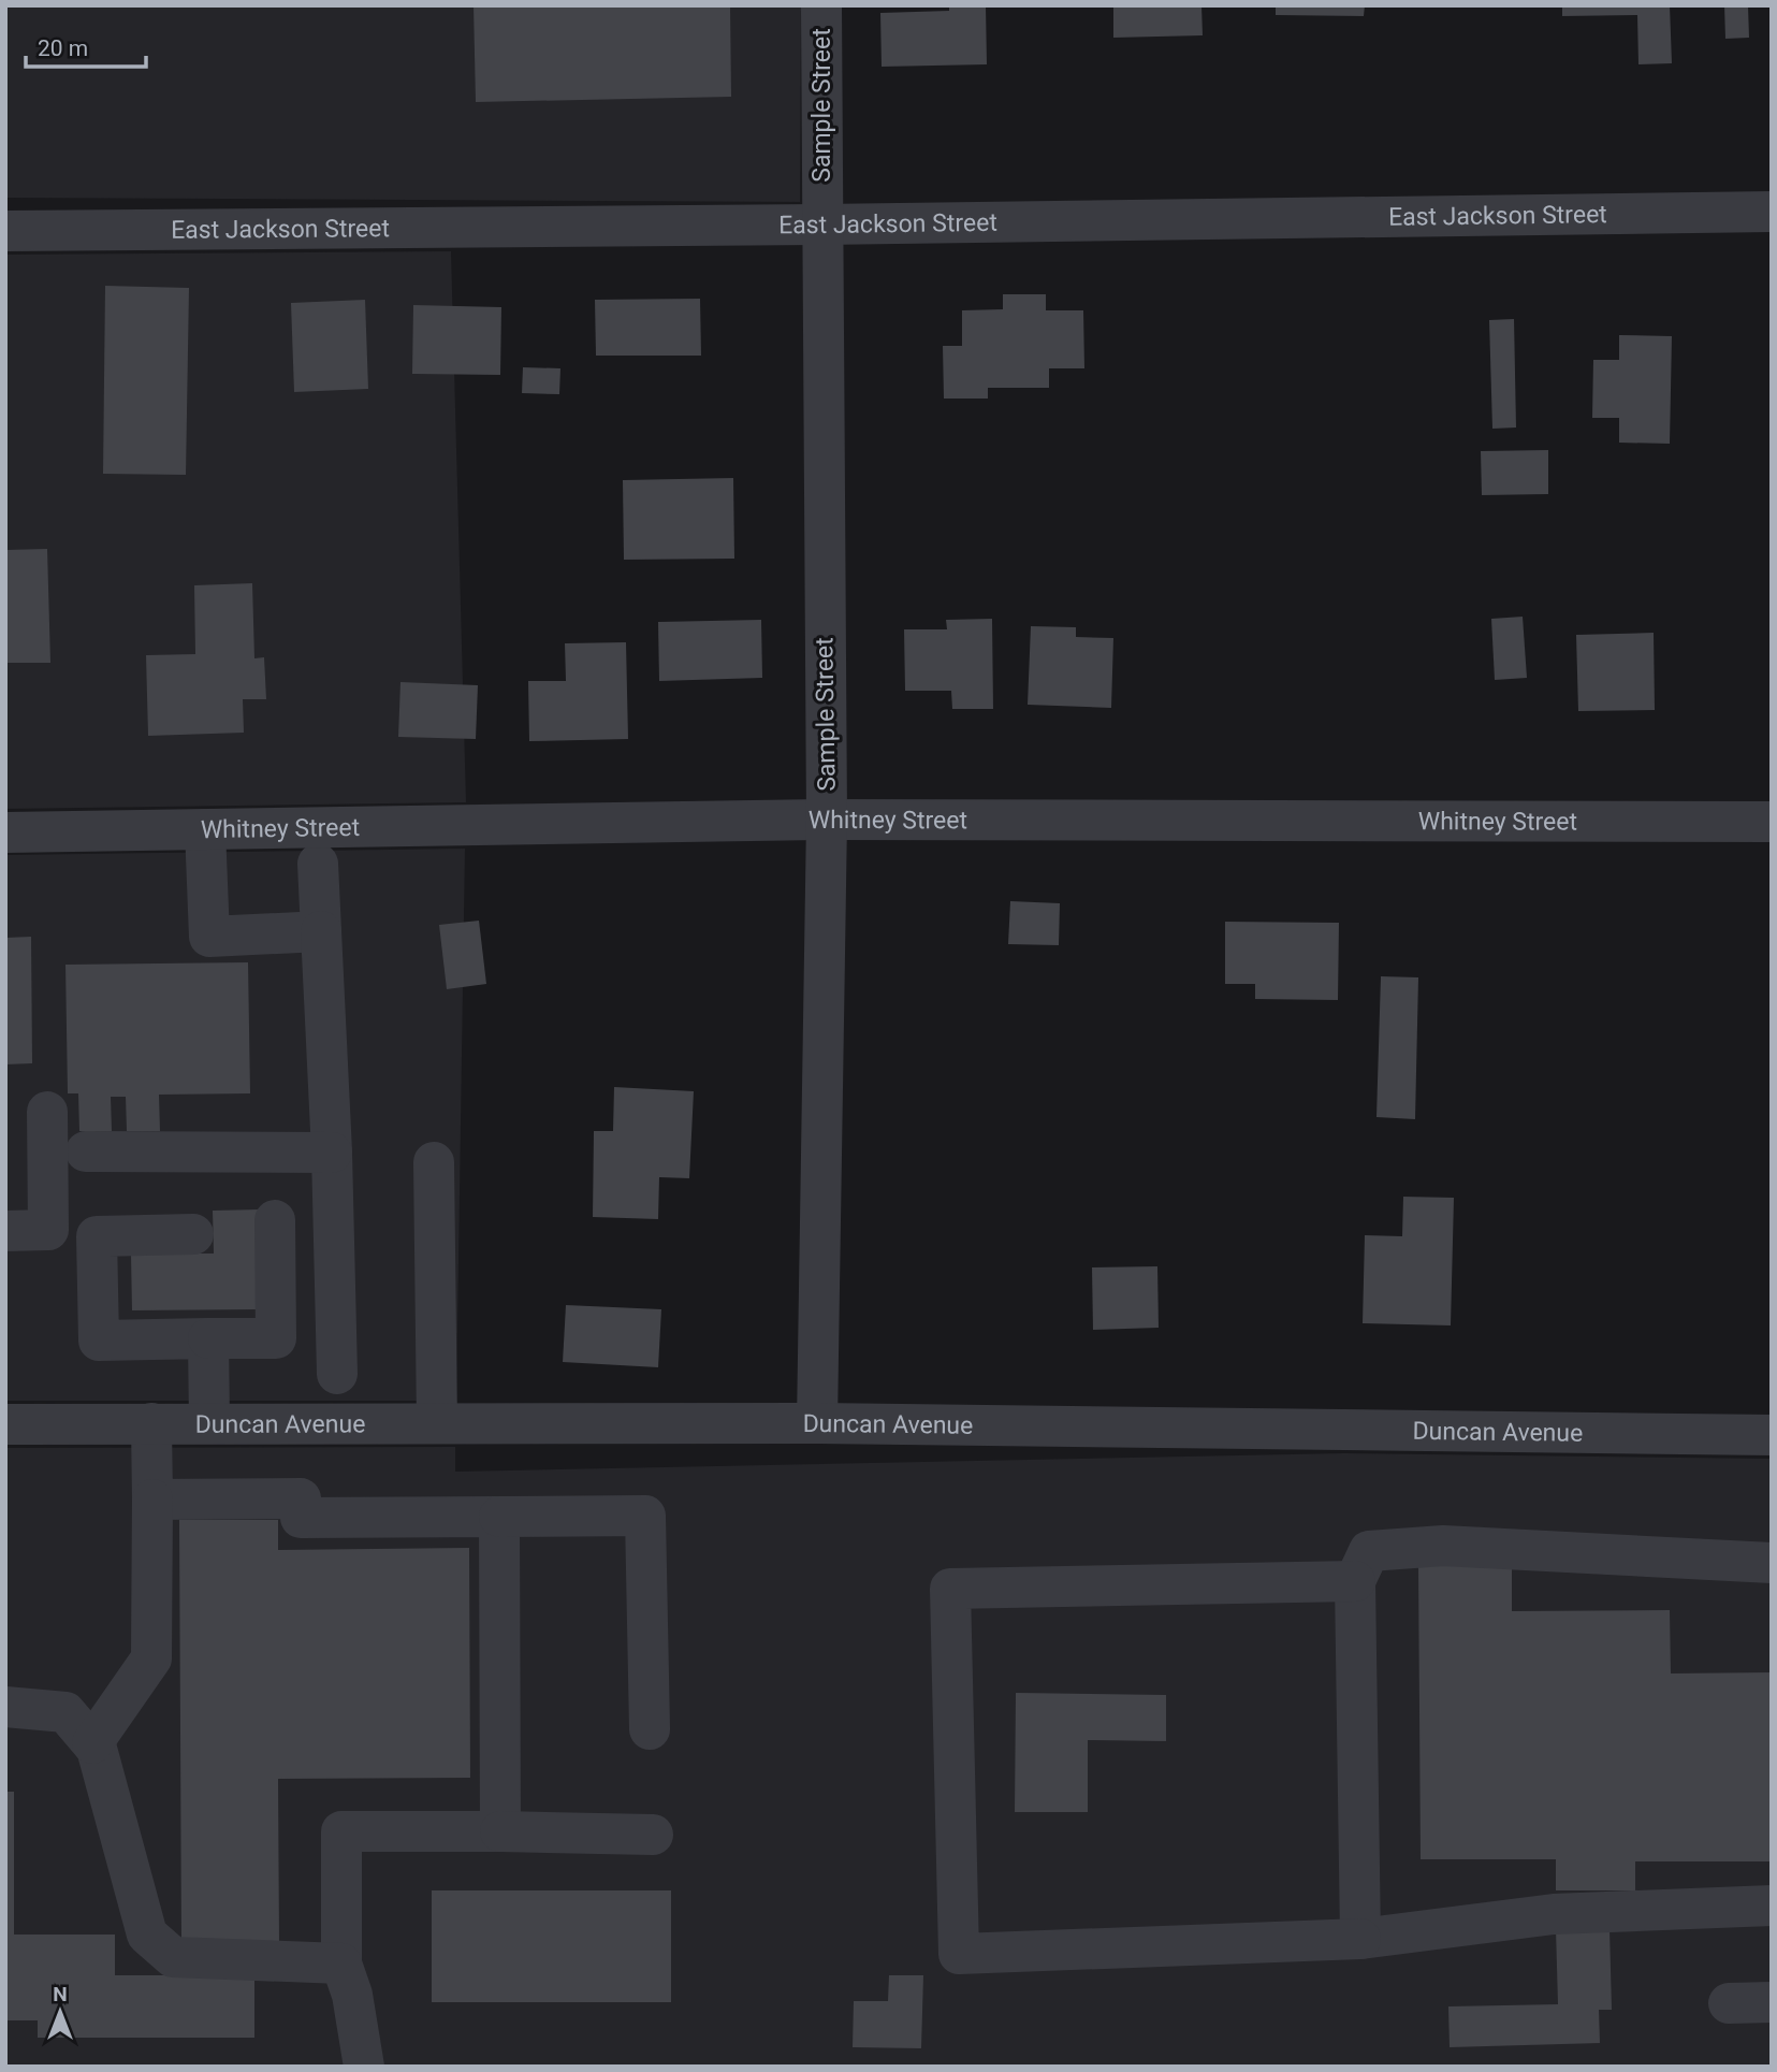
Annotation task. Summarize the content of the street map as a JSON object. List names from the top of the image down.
{
  "streets": {
    "street": [
      "Sample Street",
      "East Jackson Street",
      "Whitney Street",
      "Duncan Avenue"
    ]
  },
  "crossings": [
    ["Sample Street", "East Jackson Street"],
    ["Sample Street", "Whitney Street"],
    ["Sample Street", "Duncan Avenue"]
  ],
  "scale_bar": "20 m",
  "north": "top"
}
